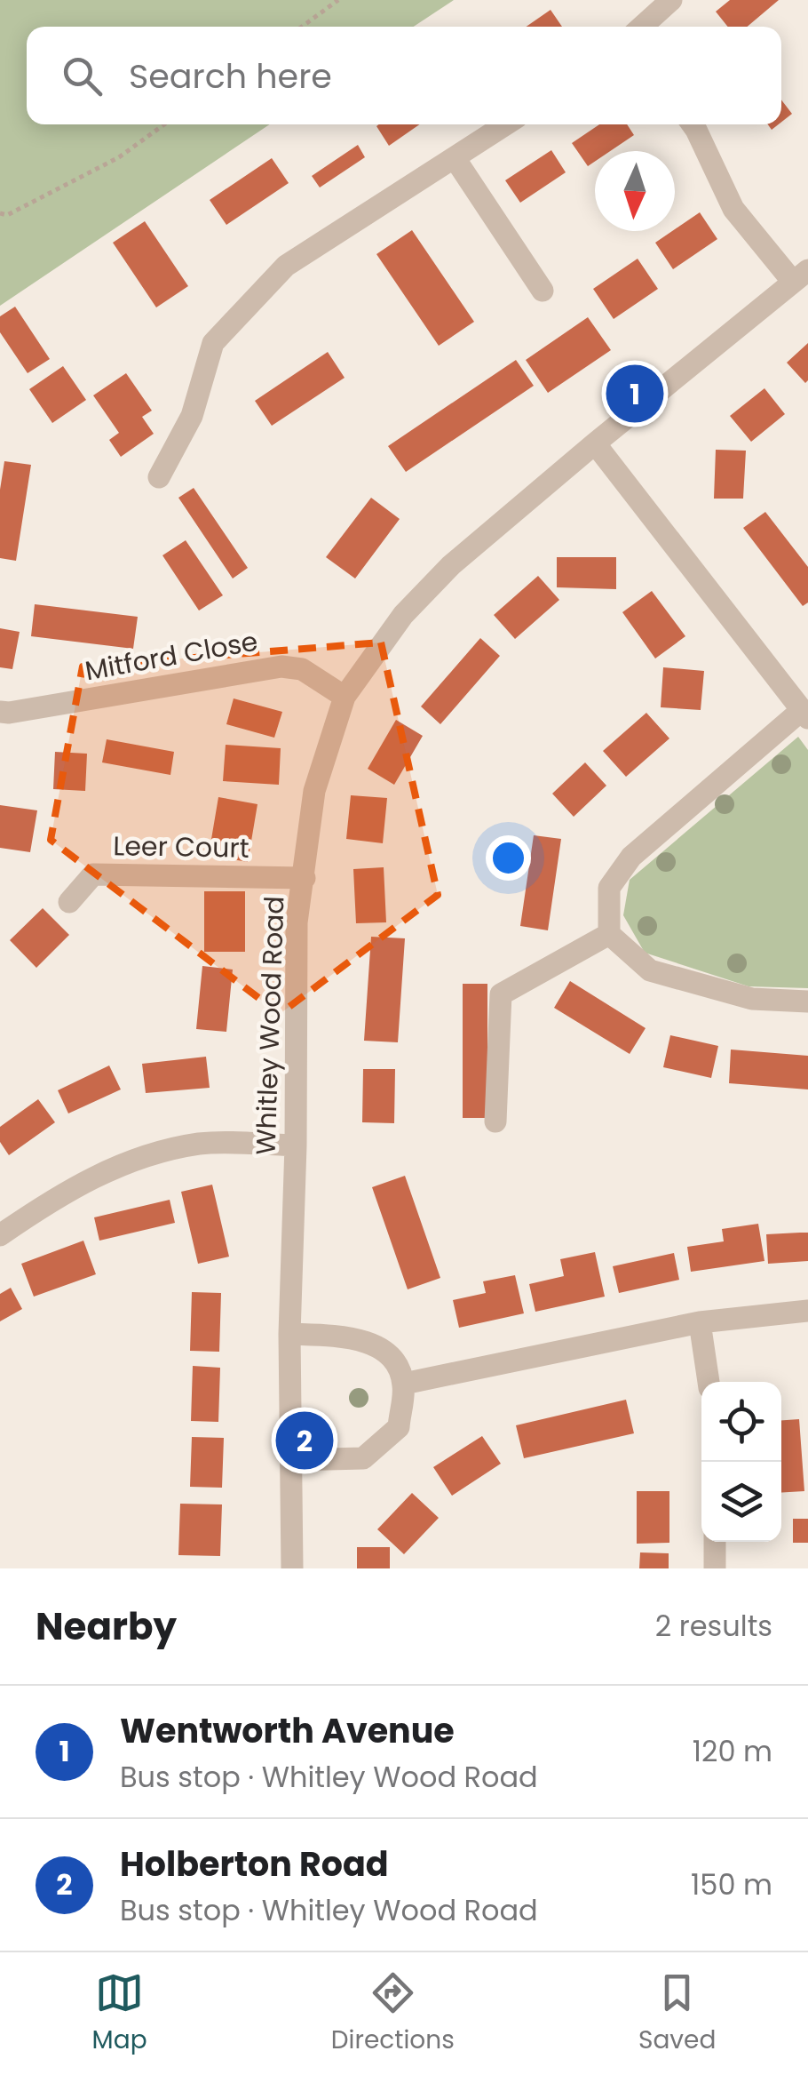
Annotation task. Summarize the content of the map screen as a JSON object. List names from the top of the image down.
{
  "streets": {
    "street": ["Mitford Close", "Leer Court", "Whitley Wood Road"]
  },
  "crossings": [
    ["Mitford Close", "Whitley Wood Road"],
    ["Leer Court", "Whitley Wood Road"]
  ],
  "north": "bottom",
  "page": {
    "search": "Search here",
    "pins": ["1", "2"],
    "heading": ["Nearby", "2 results"],
    "list": [
      {
        "mark": "1",
        "name": "Wentworth Avenue",
        "note": "Bus stop · Whitley Wood Road",
        "value": "120 m"
      },
      {
        "mark": "2",
        "name": "Holberton Road",
        "note": "Bus stop · Whitley Wood Road",
        "value": "150 m"
      }
    ],
    "nav": ["Map", "Directions", "Saved"]
  }
}
